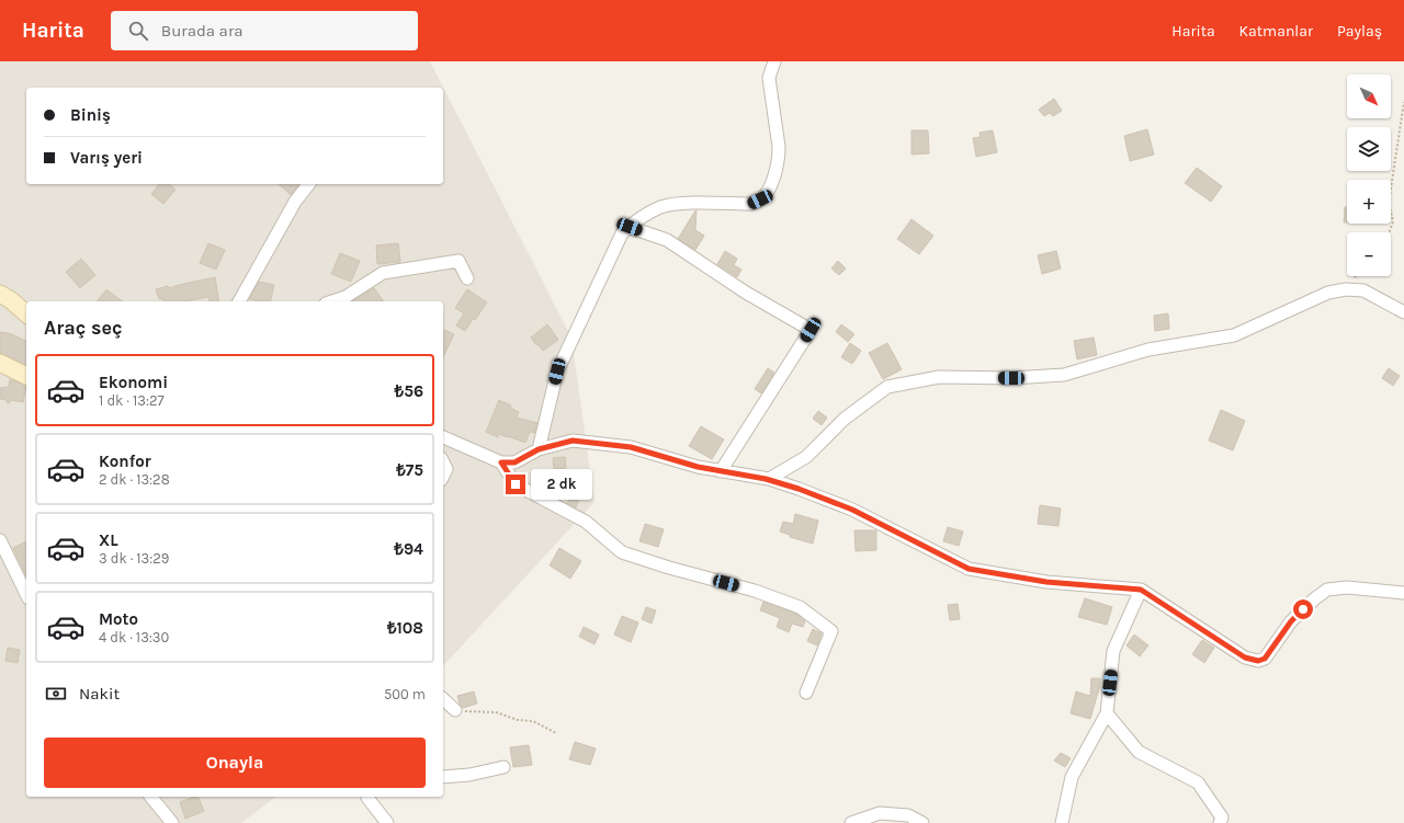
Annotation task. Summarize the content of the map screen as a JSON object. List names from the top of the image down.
{
  "north": "bottom right",
  "page": {
    "header": "Harita",
    "search": "Burada ara",
    "nav": ["Harita", "Katmanlar", "Paylaş"],
    "map_buttons": ["+", "−"],
    "banner": ["Biniş", "Varış yeri"],
    "heading": "Araç seç",
    "list": [
      {
        "name": "Ekonomi",
        "note": "1 dk · 13:27",
        "value": "₺56"
      },
      {
        "name": "Konfor",
        "note": "2 dk · 13:28",
        "value": "₺75"
      },
      {
        "name": "XL",
        "note": "3 dk · 13:29",
        "value": "₺94"
      },
      {
        "name": "Moto",
        "note": "4 dk · 13:30",
        "value": "₺108"
      }
    ],
    "bubble": "2 dk",
    "pay": ["Nakit", "500 m"],
    "buttons": "Onayla"
  }
}
